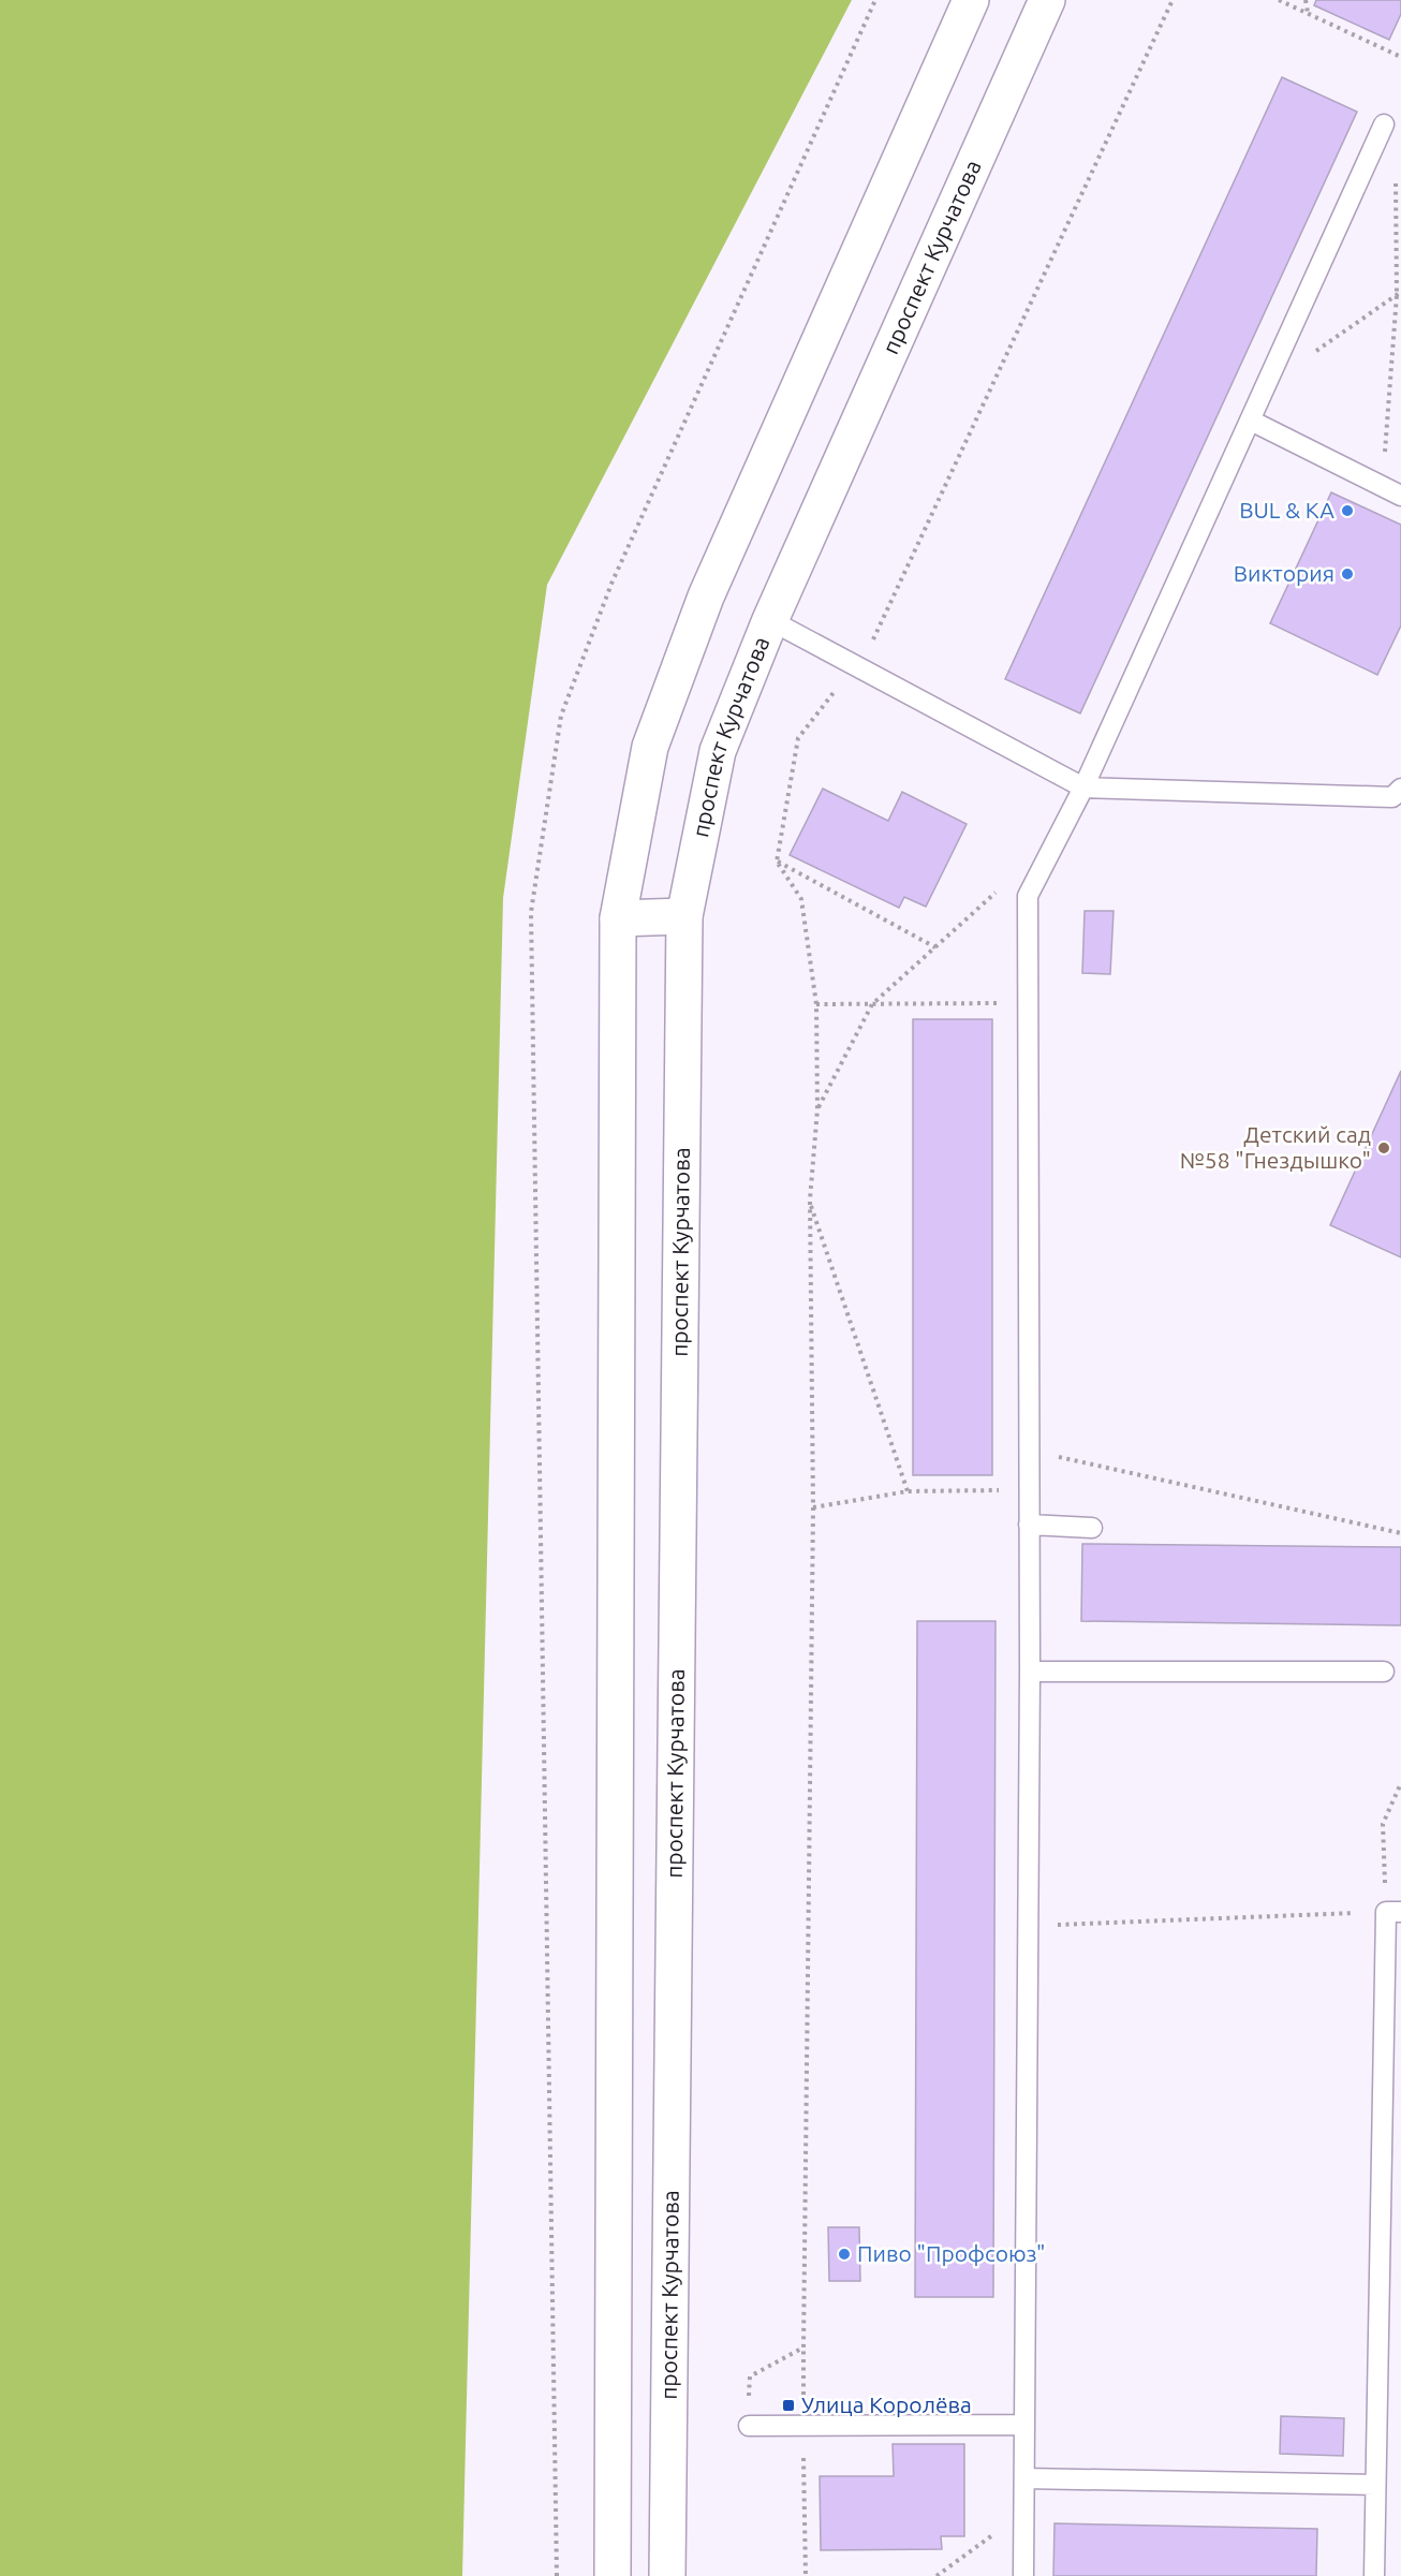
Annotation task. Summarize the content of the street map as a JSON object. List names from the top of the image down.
{
  "streets": {
    "main road": ["проспект Курчатова"]
  },
  "places": {
    "other": [
      "BUL & KA",
      "Виктория",
      "Детский сад №58 \"Гнездышко\"",
      "Пиво \"Профсоюз\""
    ],
    "transit": ["Улица Королёва"]
  }
}
